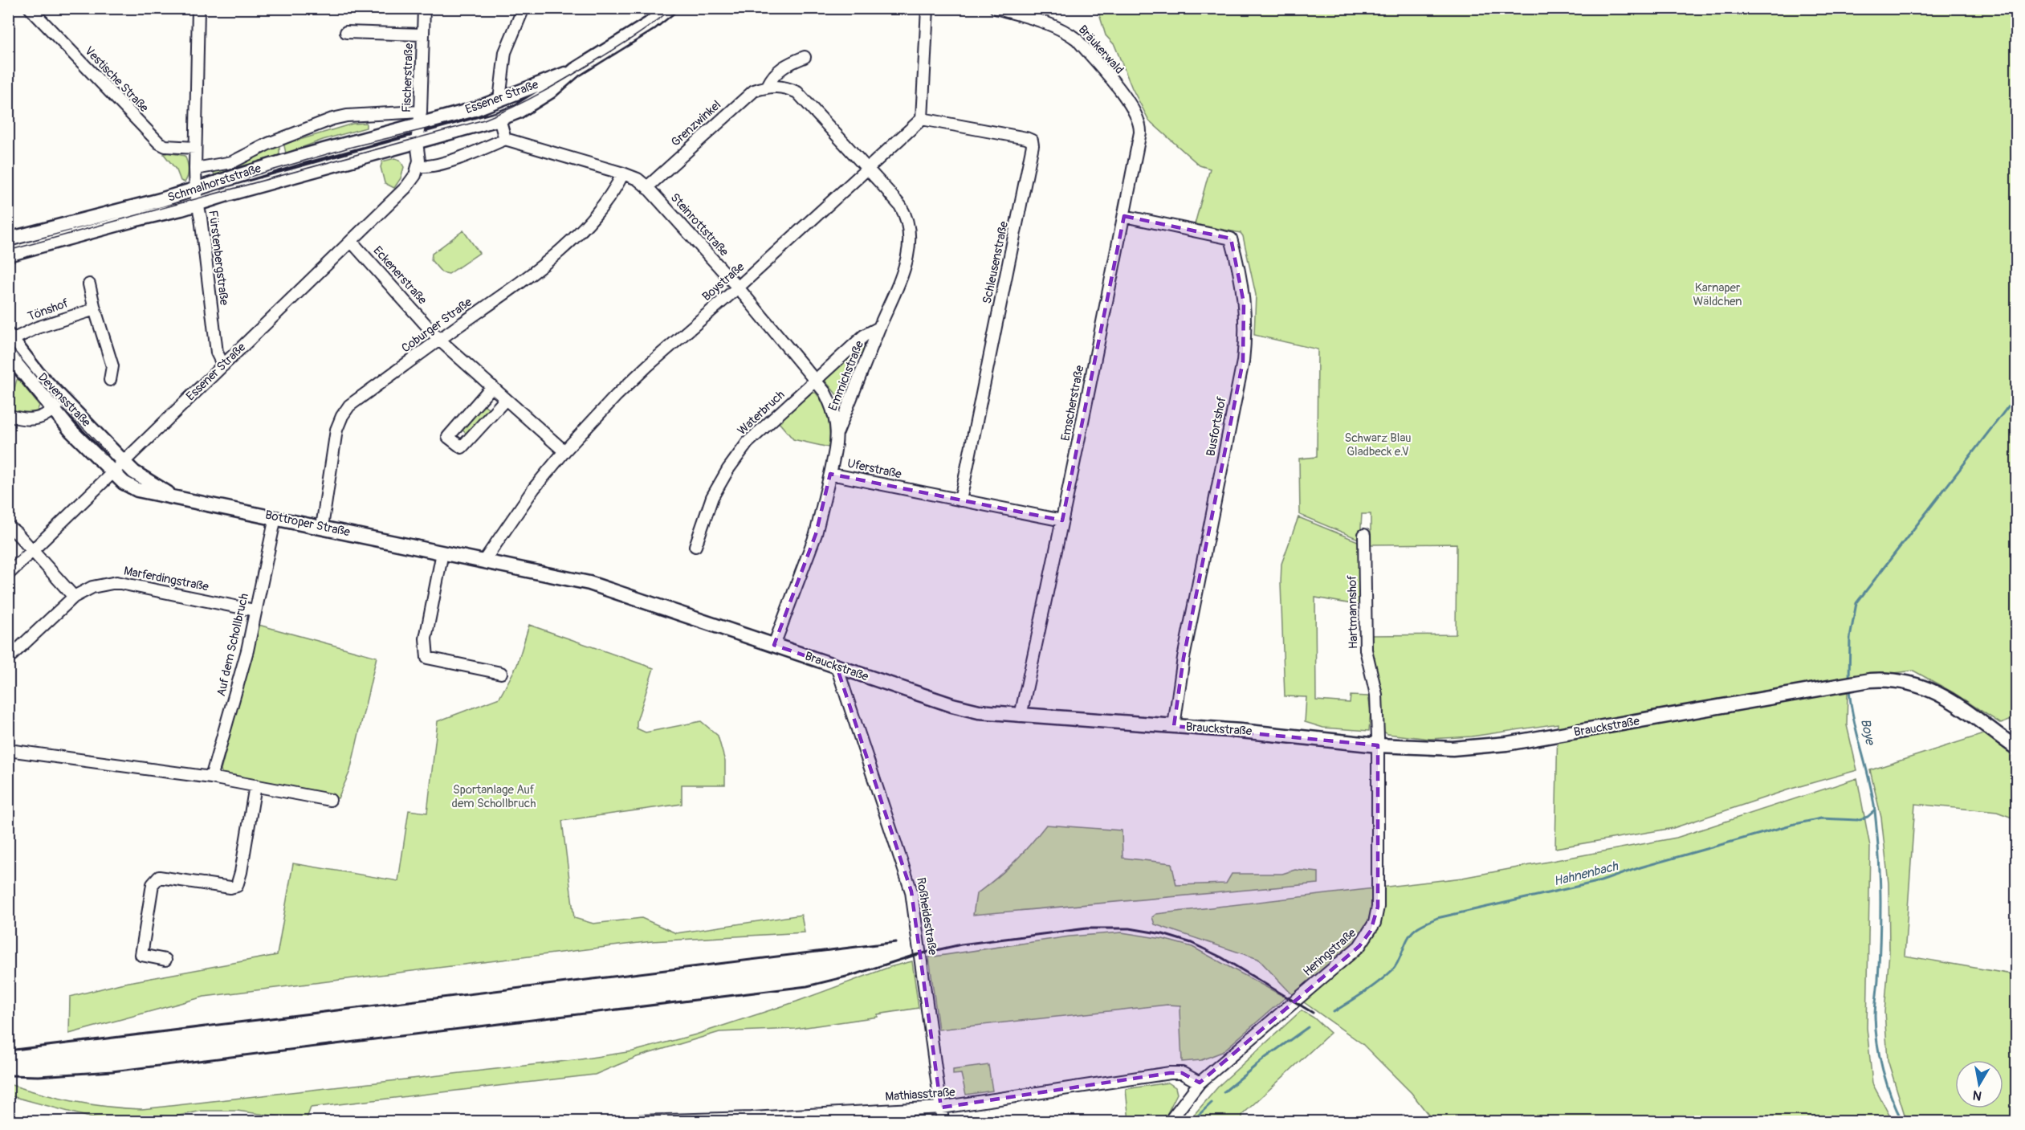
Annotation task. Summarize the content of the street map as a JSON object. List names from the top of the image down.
{
  "streets": {
    "main road": [
      "Essener Straße",
      "Schmalhorststraße",
      "Devensstraße",
      "Bottroper Straße",
      "Brauckstraße"
    ],
    "street": [
      "Bräukerwald",
      "Fischerstraße",
      "Vestische Straße",
      "Grenzwinkel",
      "Steinrottstraße",
      "Fürstenbergstraße",
      "Schleusenstraße",
      "Eckenerstraße",
      "Boystraße",
      "Tönshof",
      "Coburger Straße",
      "Emmichstraße",
      "Emscherstraße",
      "Waterbruch",
      "Busfortshof",
      "Uferstraße",
      "Marferdingstraße",
      "Hartmannshof",
      "Auf dem Schollbruch",
      "Roßheidestraße",
      "Heringstraße",
      "Mathiasstraße"
    ]
  },
  "crossings": [
    ["Bräukerwald", "Emscherstraße"],
    ["Fischerstraße", "Essener Straße"],
    ["Fischerstraße", "Schmalhorststraße"],
    ["Vestische Straße", "Fürstenbergstraße"],
    ["Essener Straße", "Schmalhorststraße"],
    ["Essener Straße", "Fürstenbergstraße"],
    ["Essener Straße", "Eckenerstraße"],
    ["Essener Straße", "Devensstraße"],
    ["Essener Straße", "Bottroper Straße"],
    ["Grenzwinkel", "Steinrottstraße"],
    ["Schmalhorststraße", "Fürstenbergstraße"],
    ["Steinrottstraße", "Boystraße"],
    ["Steinrottstraße", "Coburger Straße"],
    ["Steinrottstraße", "Emmichstraße"],
    ["Steinrottstraße", "Waterbruch"],
    ["Steinrottstraße", "Uferstraße"],
    ["Schleusenstraße", "Boystraße"],
    ["Schleusenstraße", "Uferstraße"],
    ["Eckenerstraße", "Boystraße"],
    ["Eckenerstraße", "Coburger Straße"],
    ["Boystraße", "Emmichstraße"],
    ["Boystraße", "Bottroper Straße"],
    ["Tönshof", "Devensstraße"],
    ["Coburger Straße", "Bottroper Straße"],
    ["Emmichstraße", "Waterbruch"],
    ["Devensstraße", "Bottroper Straße"],
    ["Emscherstraße", "Busfortshof"],
    ["Emscherstraße", "Uferstraße"],
    ["Emscherstraße", "Brauckstraße"],
    ["Busfortshof", "Brauckstraße"],
    ["Uferstraße", "Brauckstraße"],
    ["Bottroper Straße", "Auf dem Schollbruch"],
    ["Bottroper Straße", "Brauckstraße"],
    ["Marferdingstraße", "Auf dem Schollbruch"],
    ["Hartmannshof", "Brauckstraße"],
    ["Hartmannshof", "Heringstraße"],
    ["Brauckstraße", "Roßheidestraße"],
    ["Brauckstraße", "Heringstraße"],
    ["Roßheidestraße", "Mathiasstraße"],
    ["Heringstraße", "Mathiasstraße"]
  ],
  "water": ["Boye", "Hahnenbach"],
  "parks": ["Karnaper Wäldchen", "Schwarz Blau Gladbeck e.V", "Sportanlage Auf dem Schollbruch"],
  "north": "bottom"
}
